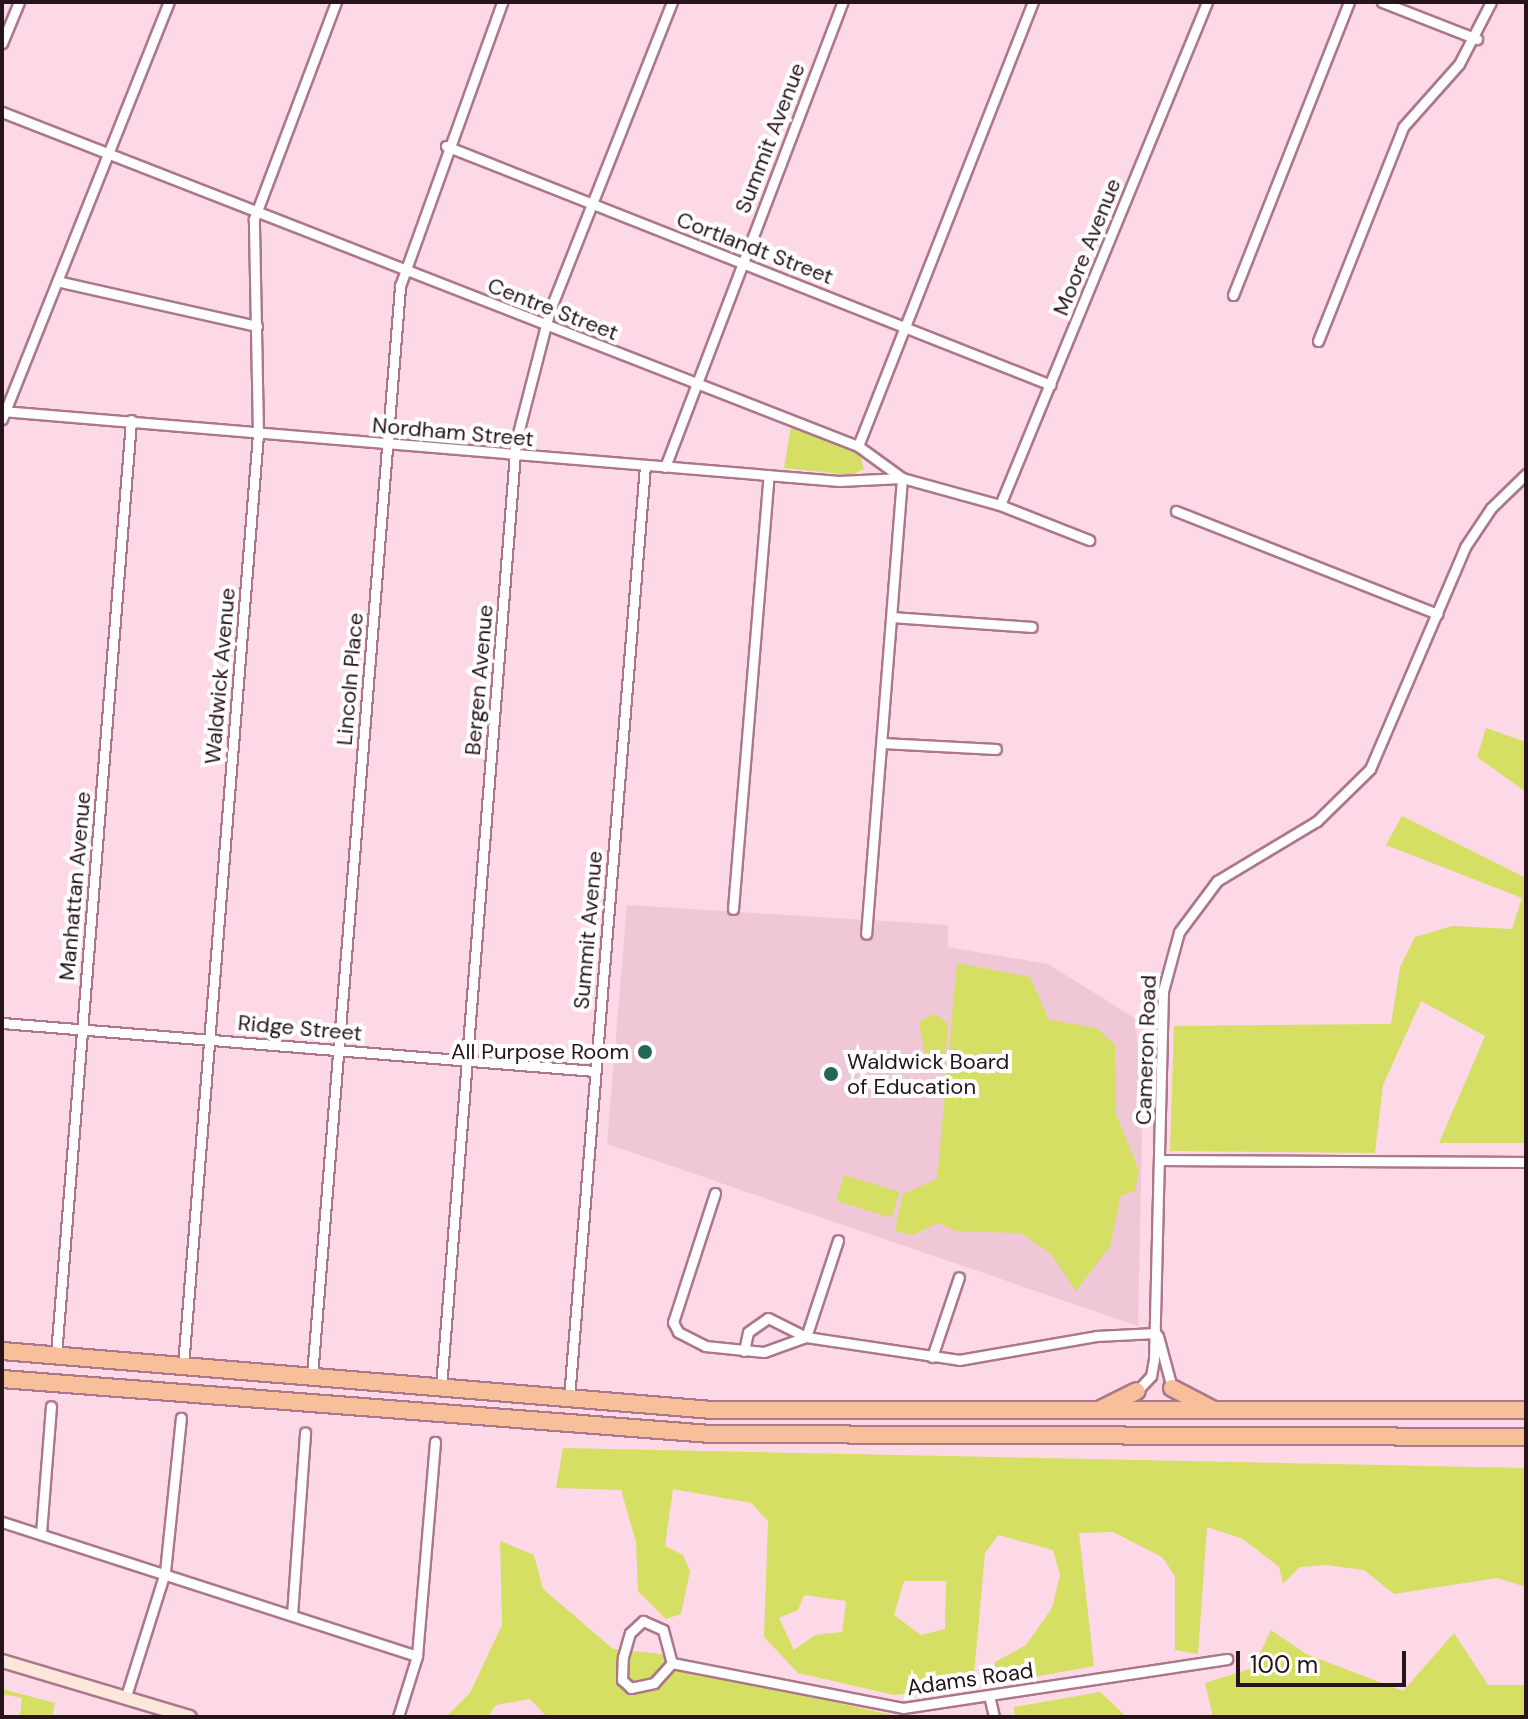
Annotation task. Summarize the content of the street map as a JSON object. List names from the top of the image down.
{
  "streets": {
    "street": [
      "Summit Avenue",
      "Moore Avenue",
      "Cortlandt Street",
      "Centre Street",
      "Nordham Street",
      "Waldwick Avenue",
      "Lincoln Place",
      "Bergen Avenue",
      "Manhattan Avenue",
      "Ridge Street",
      "Cameron Road",
      "Adams Road"
    ]
  },
  "crossings": [
    ["Summit Avenue", "Cortlandt Street"],
    ["Summit Avenue", "Centre Street"],
    ["Summit Avenue", "Nordham Street"],
    ["Summit Avenue", "Ridge Street"],
    ["Moore Avenue", "Cortlandt Street"],
    ["Moore Avenue", "Centre Street"],
    ["Cortlandt Street", "Lincoln Place"],
    ["Cortlandt Street", "Bergen Avenue"],
    ["Centre Street", "Nordham Street"],
    ["Centre Street", "Waldwick Avenue"],
    ["Centre Street", "Lincoln Place"],
    ["Centre Street", "Bergen Avenue"],
    ["Nordham Street", "Waldwick Avenue"],
    ["Nordham Street", "Lincoln Place"],
    ["Nordham Street", "Bergen Avenue"],
    ["Nordham Street", "Manhattan Avenue"],
    ["Waldwick Avenue", "Ridge Street"],
    ["Lincoln Place", "Ridge Street"],
    ["Bergen Avenue", "Ridge Street"],
    ["Manhattan Avenue", "Ridge Street"]
  ],
  "places": ["All Purpose Room", "Waldwick Board of Education"],
  "scale_bar": "100 m"
}
